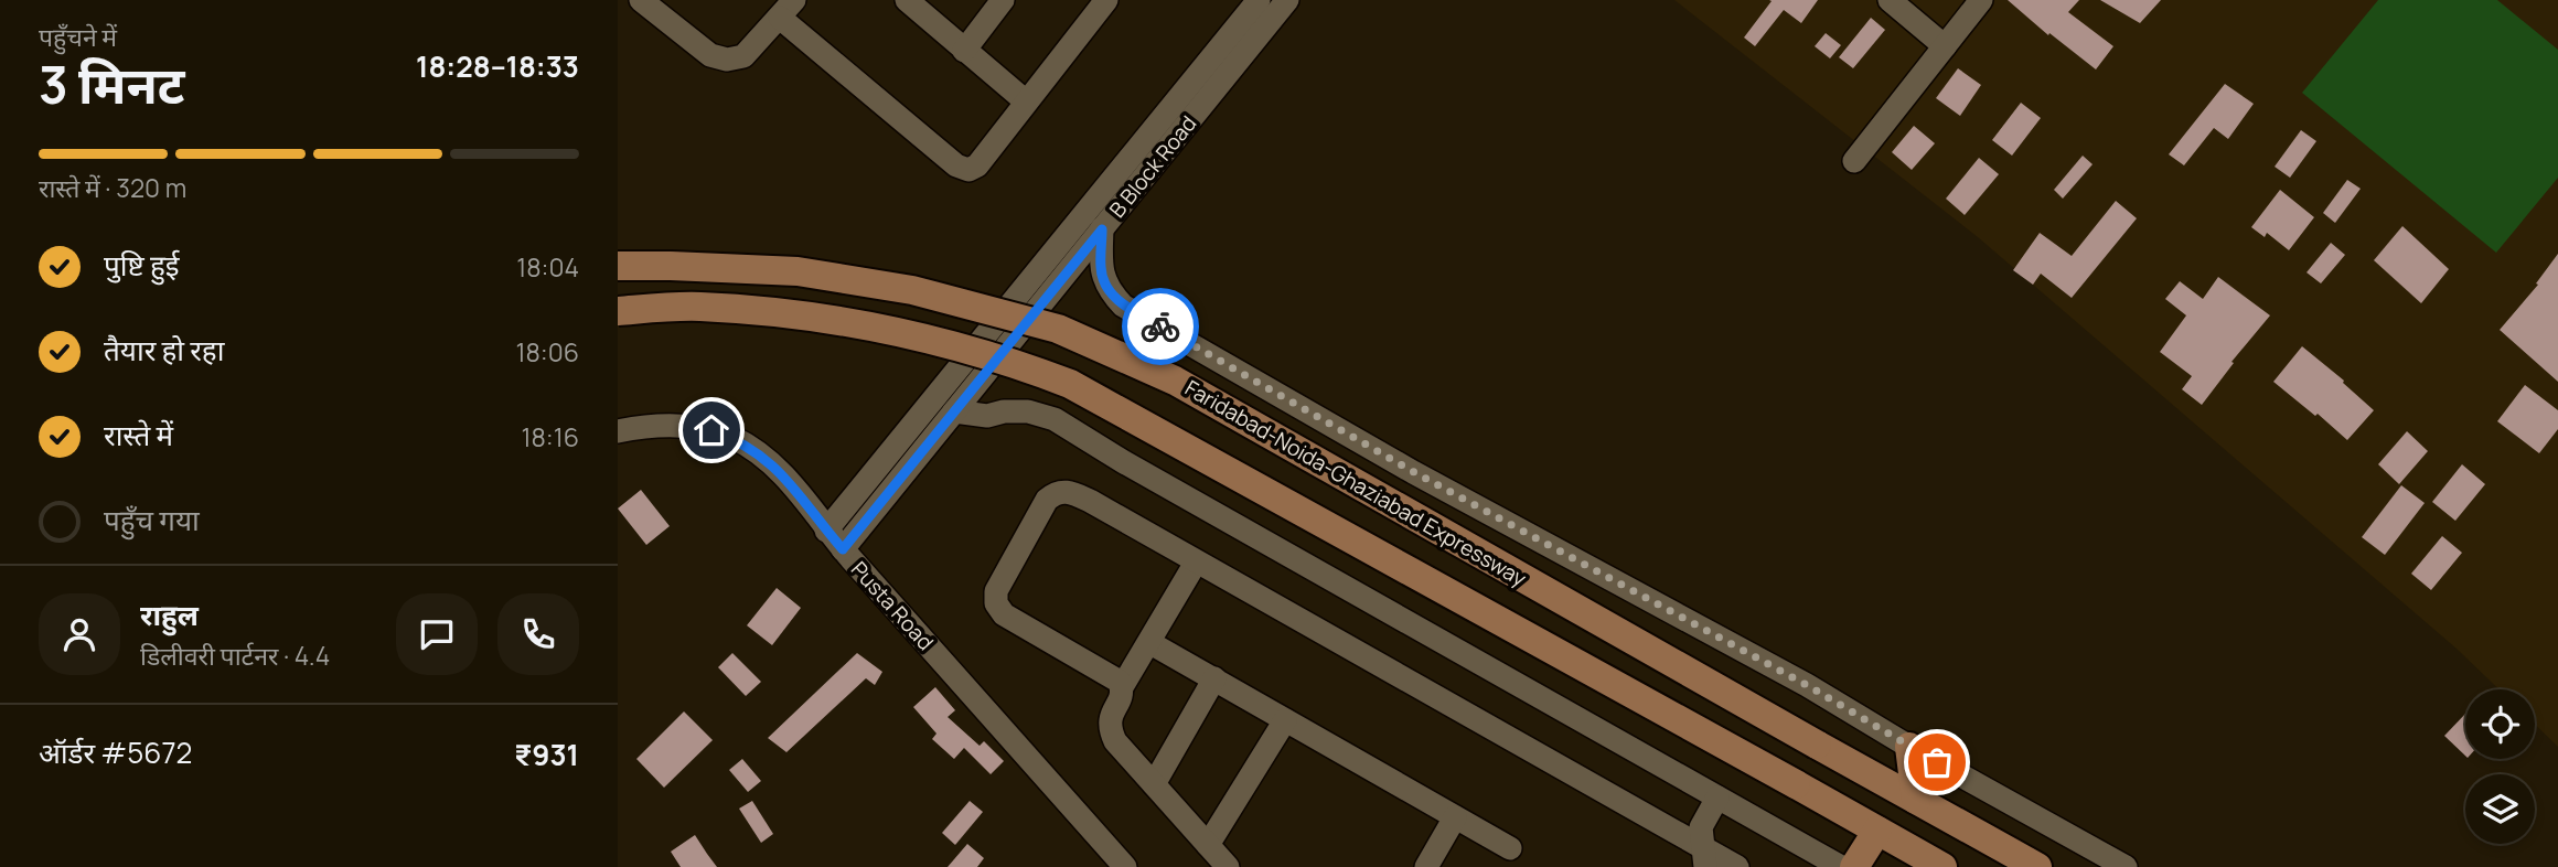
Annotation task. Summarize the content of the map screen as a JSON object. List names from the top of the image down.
{
  "streets": {
    "main road": ["Faridabad-Noida-Ghaziabad Expressway"],
    "street": ["B Block Road", "Pusta Road"]
  },
  "crossings": [
    ["B Block Road", "Pusta Road"]
  ],
  "page": {
    "heading": ["3 मिनट", "पहुँचने में", "18:28–18:33"],
    "panel": [
      "राहुल",
      "डिलीवरी पार्टनर · 4.4",
      "ऑर्डर #5672",
      "₹931"
    ],
    "bar": "रास्ते में · 320 m",
    "list": [
      ["पुष्टि हुई", "18:04"],
      ["तैयार हो रहा", "18:06"],
      ["रास्ते में", "18:16"],
      "पहुँच गया"
    ]
  }
}
